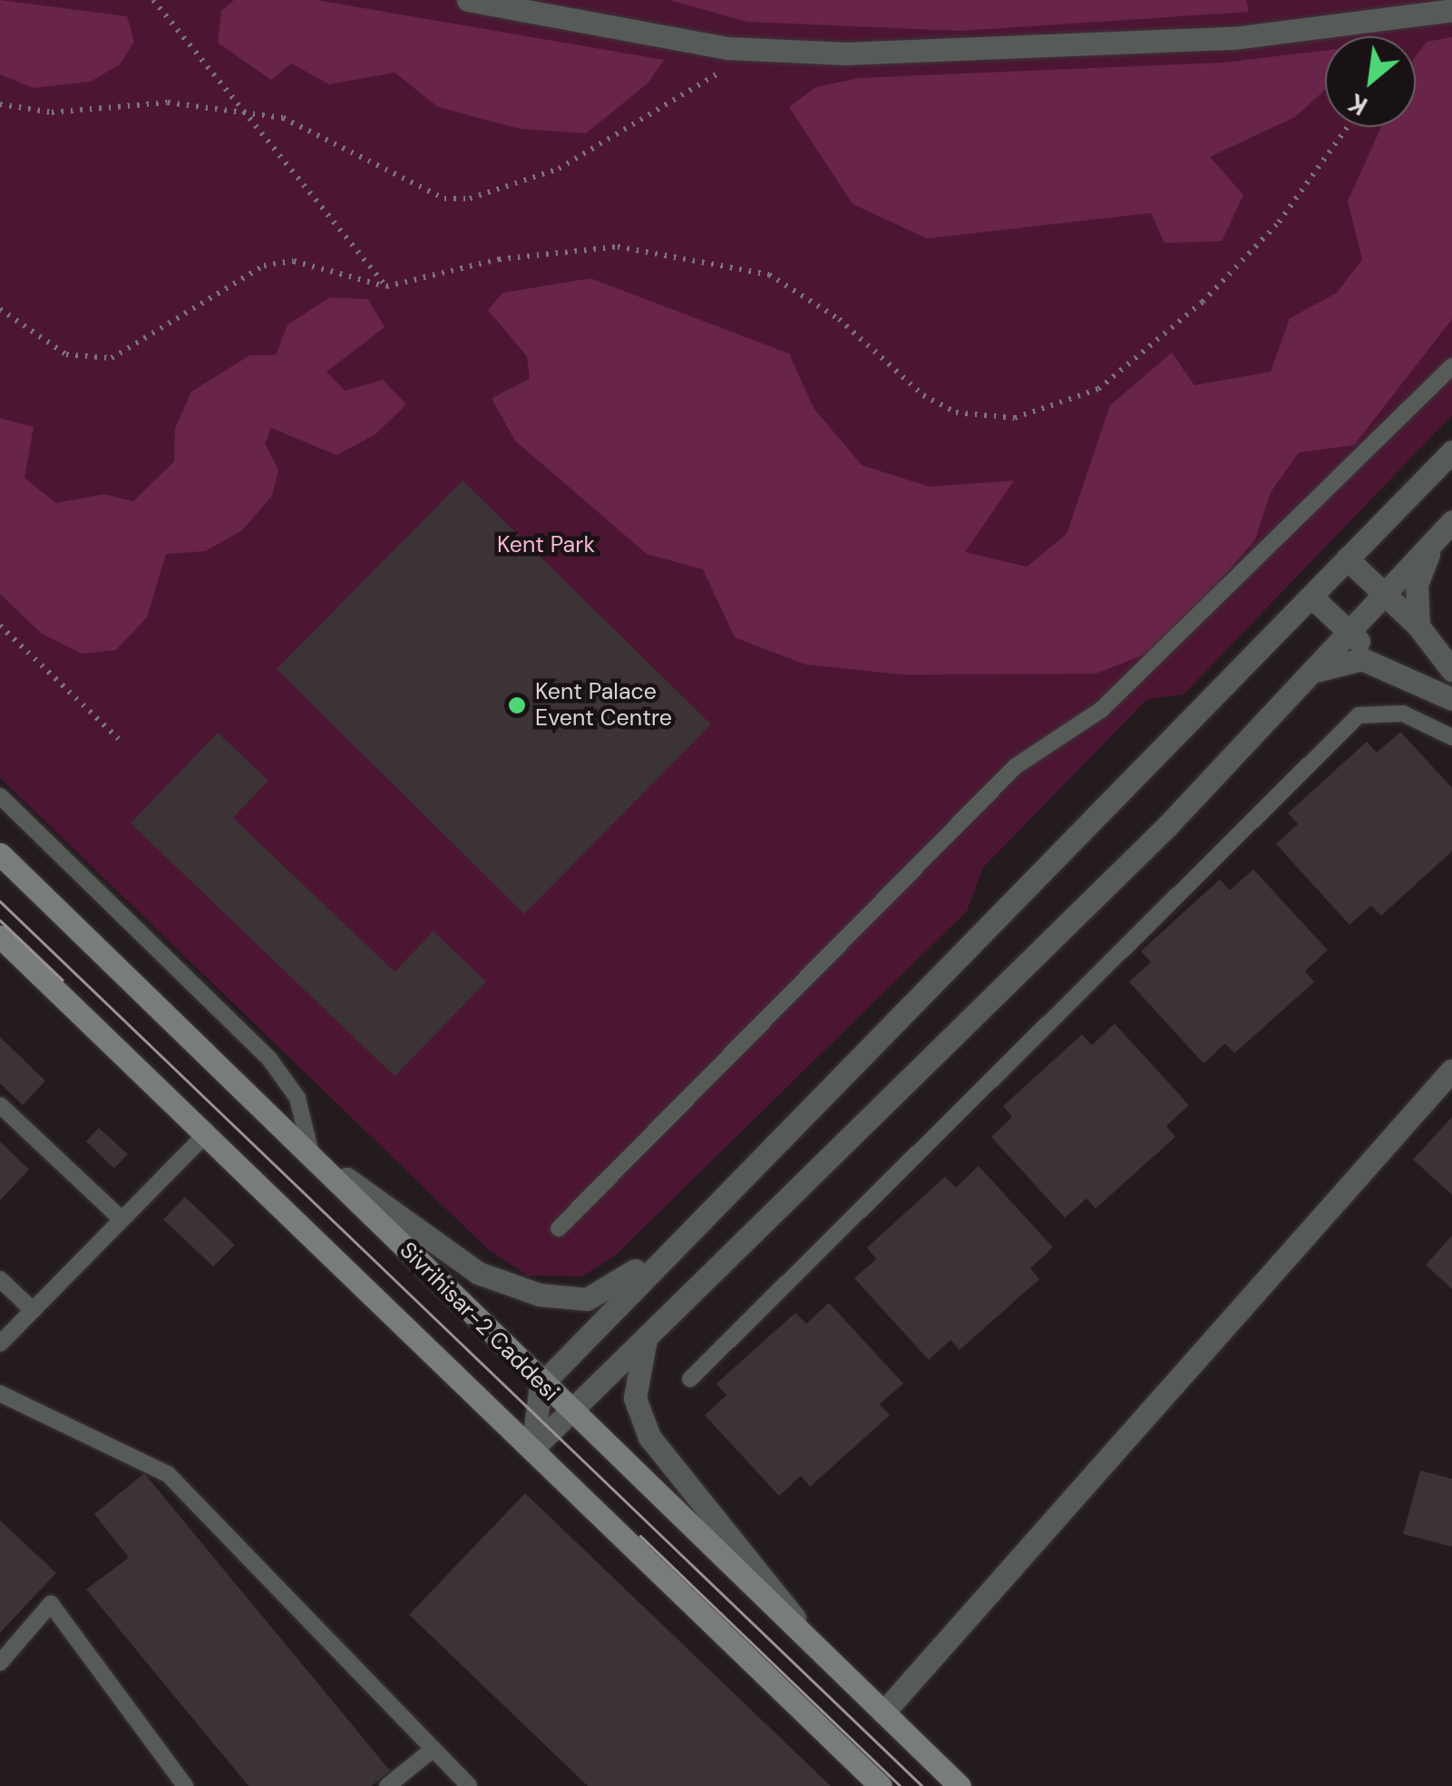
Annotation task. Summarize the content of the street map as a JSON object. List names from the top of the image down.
{
  "streets": {
    "main road": ["Sivrihisar-2 Caddesi"]
  },
  "parks": ["Kent Park"],
  "places": ["Kent Palace Event Centre"],
  "north": "bottom left"
}
